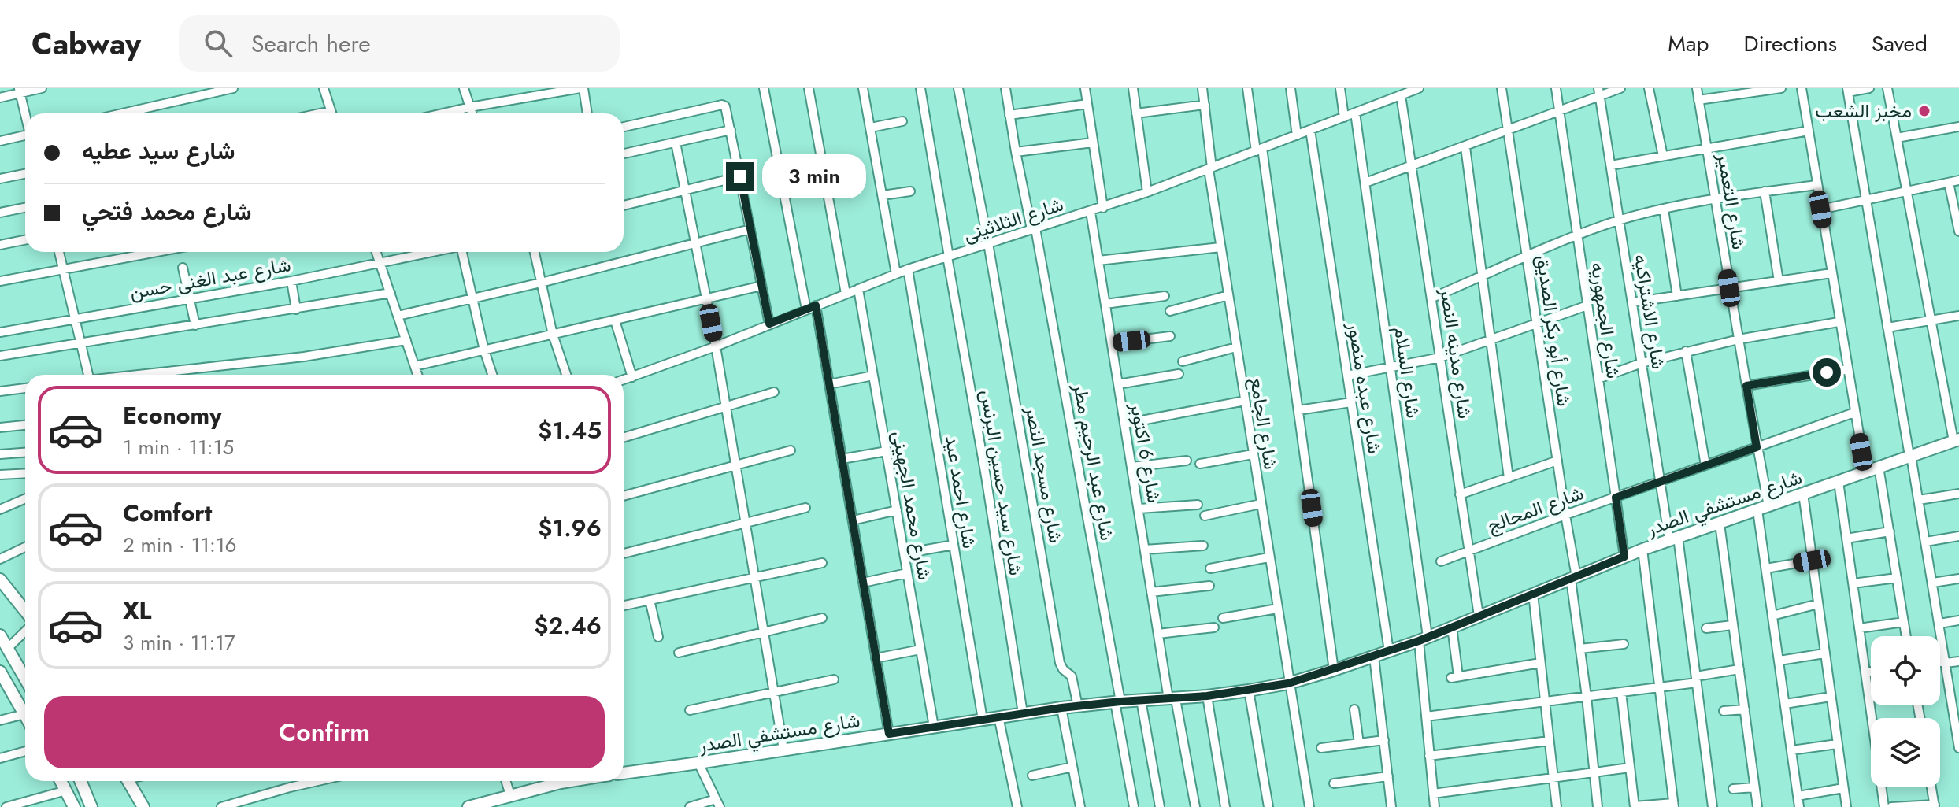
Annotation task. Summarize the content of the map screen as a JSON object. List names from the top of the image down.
{
  "streets": {
    "street": [
      "شارع التعمير",
      "شارع الثلاثينى",
      "شارع عبد الغنى حسن",
      "شارع الاشتراكيه",
      "شارع الجمهوريه",
      "شارع أبو بكر الصديق",
      "شارع مدينه النصر",
      "شارع السلام",
      "شارع عبده منصور",
      "شارع الجامع",
      "شارع 6 اكتوبر",
      "شارع عبد الرحيم مطر",
      "شارع مسجد النصر",
      "شارع سيد حسين البرنس",
      "شارع احمد عيد",
      "شارع مستشفي الصدر",
      "شارع محمد الجهينى",
      "شارع المحالج"
    ]
  },
  "crossings": [
    ["شارع التعمير", "شارع مستشفي الصدر"],
    ["شارع التعمير", "شارع المحالج"],
    ["شارع الثلاثينى", "شارع مدينه النصر"],
    ["شارع الثلاثينى", "شارع السلام"],
    ["شارع الثلاثينى", "شارع عبده منصور"],
    ["شارع الثلاثينى", "شارع الجامع"],
    ["شارع الثلاثينى", "شارع 6 اكتوبر"],
    ["شارع الثلاثينى", "شارع عبد الرحيم مطر"],
    ["شارع الثلاثينى", "شارع مسجد النصر"],
    ["شارع الثلاثينى", "شارع سيد حسين البرنس"],
    ["شارع الثلاثينى", "شارع احمد عيد"],
    ["شارع الثلاثينى", "شارع محمد الجهينى"],
    ["شارع الاشتراكيه", "شارع مستشفي الصدر"],
    ["شارع الاشتراكيه", "شارع المحالج"],
    ["شارع الجمهوريه", "شارع مستشفي الصدر"],
    ["شارع الجمهوريه", "شارع المحالج"],
    ["شارع أبو بكر الصديق", "شارع مستشفي الصدر"],
    ["شارع أبو بكر الصديق", "شارع المحالج"],
    ["شارع مدينه النصر", "شارع مستشفي الصدر"],
    ["شارع مدينه النصر", "شارع المحالج"],
    ["شارع السلام", "شارع مستشفي الصدر"],
    ["شارع عبده منصور", "شارع مستشفي الصدر"],
    ["شارع الجامع", "شارع مستشفي الصدر"],
    ["شارع 6 اكتوبر", "شارع مستشفي الصدر"],
    ["شارع عبد الرحيم مطر", "شارع مستشفي الصدر"],
    ["شارع مسجد النصر", "شارع مستشفي الصدر"],
    ["شارع سيد حسين البرنس", "شارع مستشفي الصدر"],
    ["شارع احمد عيد", "شارع مستشفي الصدر"],
    ["شارع مستشفي الصدر", "شارع محمد الجهينى"]
  ],
  "places": ["مخبز الشعب"],
  "page": {
    "header": "Cabway",
    "search": "Search here",
    "nav": ["Map", "Directions", "Saved"],
    "banner": ["شارع سيد عطيه", "شارع محمد فتحي"],
    "bubble": "3 min",
    "list": [
      {
        "name": "Economy",
        "note": "1 min · 11:15",
        "value": "$1.45"
      },
      {
        "name": "Comfort",
        "note": "2 min · 11:16",
        "value": "$1.96"
      },
      {
        "name": "XL",
        "note": "3 min · 11:17",
        "value": "$2.46"
      }
    ],
    "buttons": "Confirm"
  }
}
